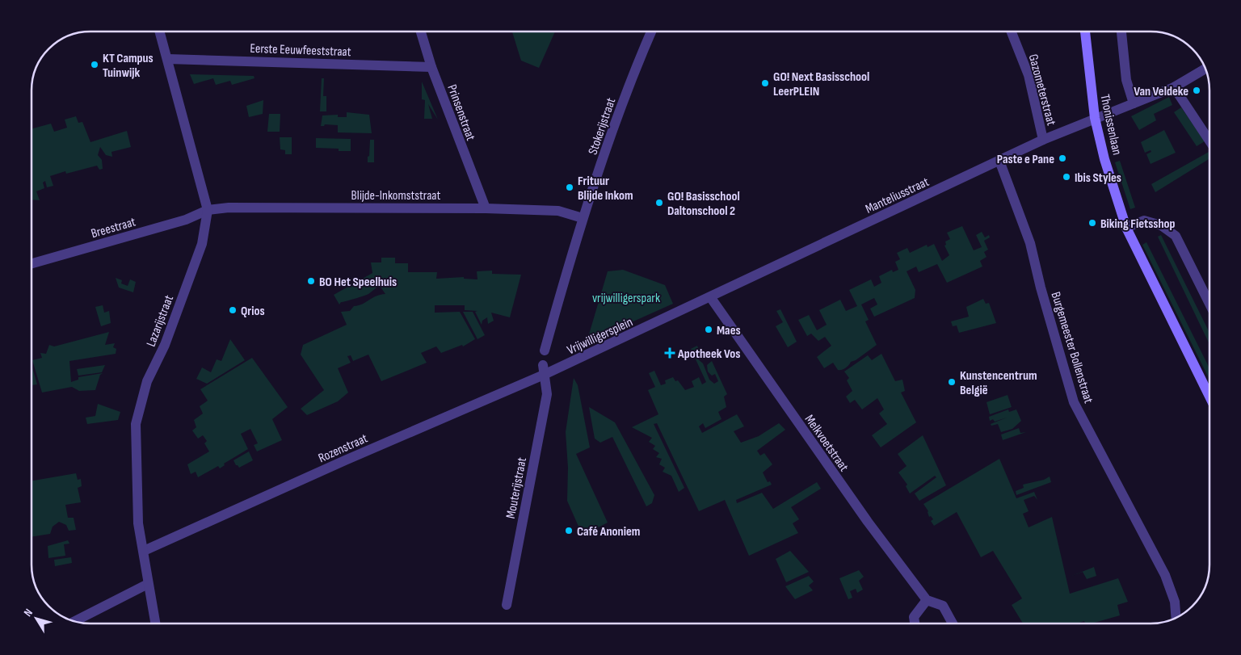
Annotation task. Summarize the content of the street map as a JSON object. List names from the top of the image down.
{
  "streets": {
    "main road": ["Thonissenlaan"],
    "street": [
      "Eerste Eeuwfeeststraat",
      "Gazometerstraat",
      "Prinsenstraat",
      "Stokerijstraat",
      "Blijde-Inkomststraat",
      "Manteliusstraat",
      "Breestraat",
      "Lazarijstraat",
      "Vrijwilligersplein",
      "Burgemeester Bollenstraat",
      "Melkvoetstraat",
      "Rozenstraat",
      "Mouterijstraat"
    ]
  },
  "crossings": [
    ["Eerste Eeuwfeeststraat", "Prinsenstraat"],
    ["Eerste Eeuwfeeststraat", "Lazarijstraat"],
    ["Gazometerstraat", "Manteliusstraat"],
    ["Prinsenstraat", "Blijde-Inkomststraat"],
    ["Thonissenlaan", "Manteliusstraat"],
    ["Stokerijstraat", "Blijde-Inkomststraat"],
    ["Blijde-Inkomststraat", "Breestraat"],
    ["Blijde-Inkomststraat", "Lazarijstraat"],
    ["Manteliusstraat", "Vrijwilligersplein"],
    ["Manteliusstraat", "Burgemeester Bollenstraat"],
    ["Manteliusstraat", "Melkvoetstraat"],
    ["Breestraat", "Lazarijstraat"],
    ["Lazarijstraat", "Rozenstraat"],
    ["Vrijwilligersplein", "Melkvoetstraat"],
    ["Vrijwilligersplein", "Rozenstraat"],
    ["Vrijwilligersplein", "Mouterijstraat"],
    ["Rozenstraat", "Mouterijstraat"]
  ],
  "parks": ["vrijwilligerspark"],
  "places": {
    "other": [
      "KT Campus Tuinwijk",
      "GO! Next Basisschool LeerPLEIN",
      "Van Veldeke",
      "Paste e Pane",
      "Ibis Styles",
      "Frituur Blijde Inkom",
      "GO! Basisschool Daltonschool 2",
      "Biking Fietsshop",
      "BO Het Speelhuis",
      "Qrios",
      "Maes",
      "Kunstencentrum België",
      "Café Anoniem"
    ],
    "health": ["Apotheek Vos"]
  },
  "north": "top left"
}
